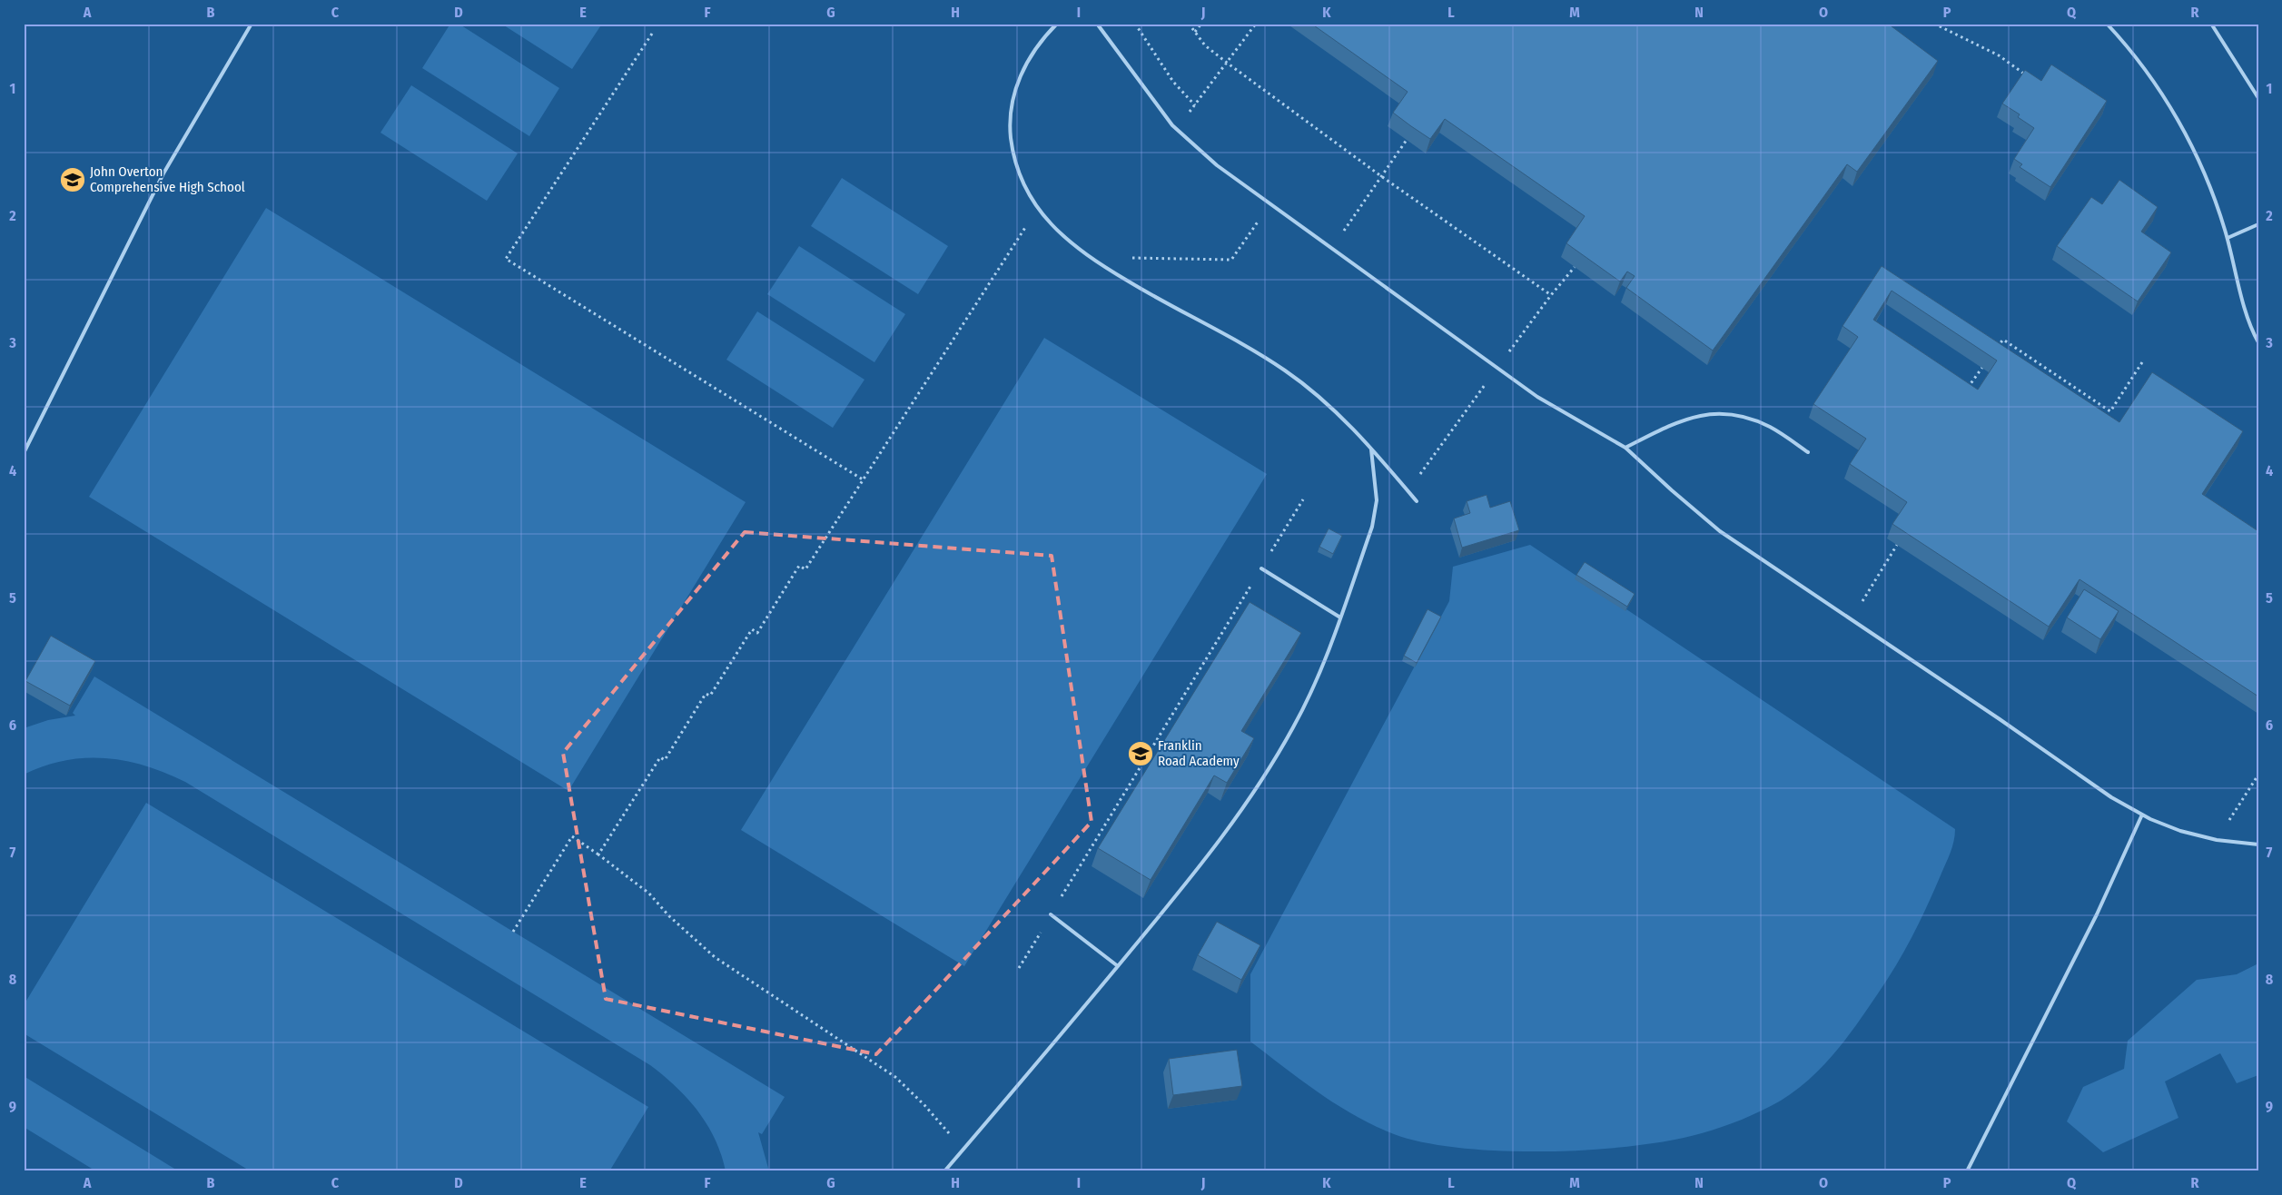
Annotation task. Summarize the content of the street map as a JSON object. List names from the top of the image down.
{
  "places": {
    "school or university": ["John Overton Comprehensive High School", "Franklin Road Academy"]
  },
  "grid": {
    "columns": [
      "A",
      "B",
      "C",
      "D",
      "E",
      "F",
      "G",
      "H",
      "I",
      "J",
      "K",
      "L",
      "M",
      "N",
      "O",
      "P",
      "Q",
      "R"
    ],
    "rows": [
      "1",
      "2",
      "3",
      "4",
      "5",
      "6",
      "7",
      "8",
      "9"
    ]
  }
}
